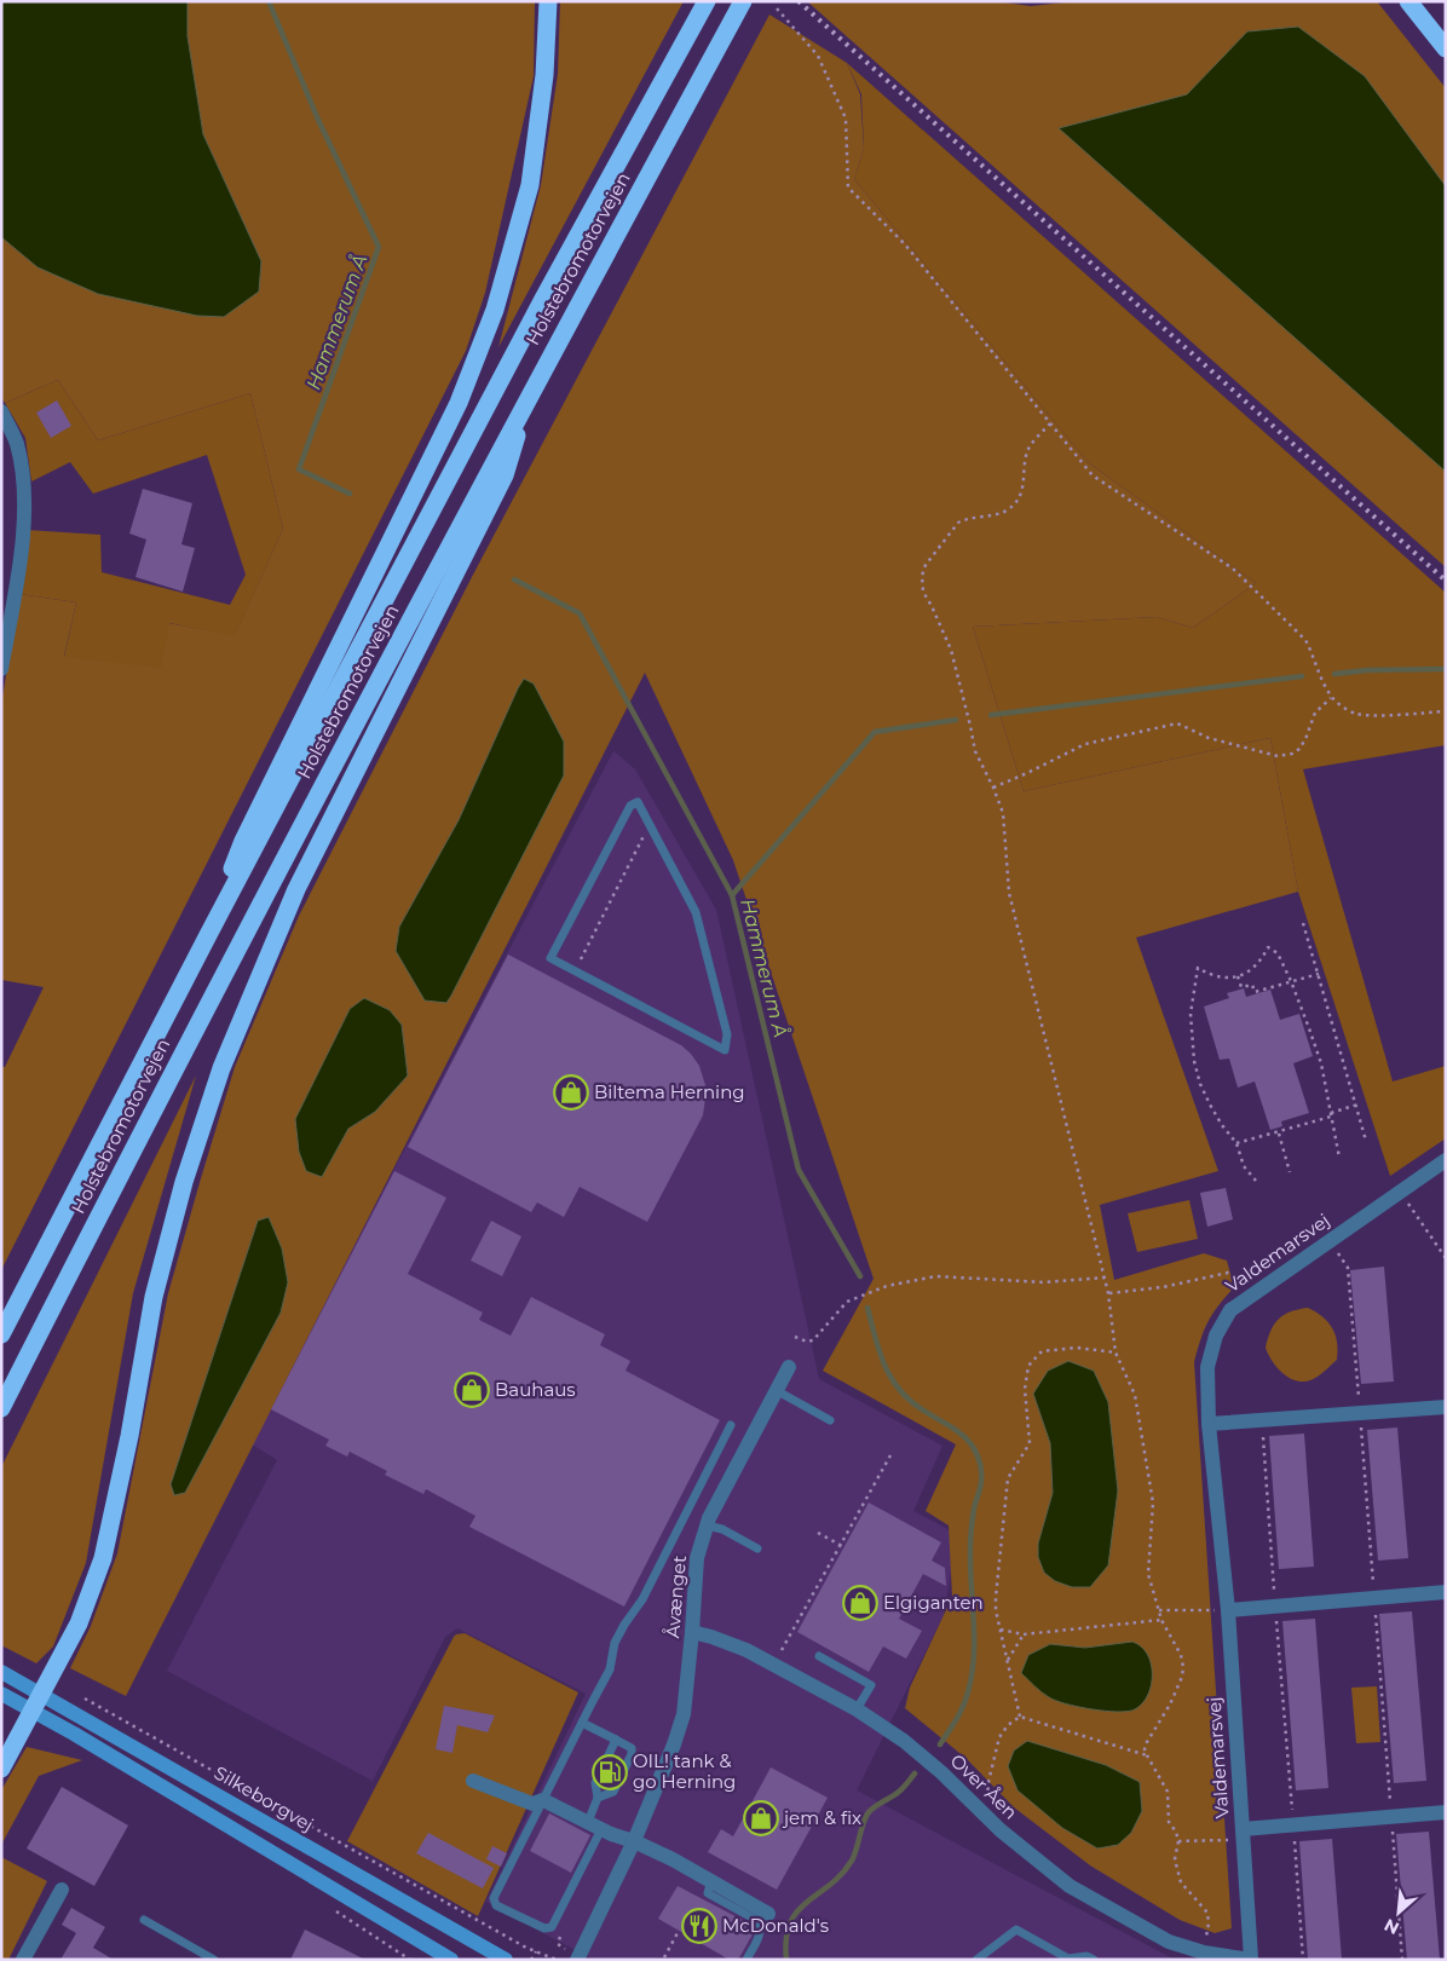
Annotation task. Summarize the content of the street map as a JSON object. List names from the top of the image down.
{
  "streets": {
    "highway": ["Holstebromotorvejen"],
    "main road": ["Silkeborgvej"],
    "street": ["Valdemarsvej", "Åvænget", "Over Åen"]
  },
  "crossings": [
    ["Valdemarsvej", "Over Åen"],
    ["Åvænget", "Over Åen"]
  ],
  "water": ["Hammerum Å"],
  "places": {
    "shop": [
      "Biltema Herning",
      "Bauhaus",
      "Elgiganten",
      "jem & fix"
    ],
    "fuel station": ["OIL! tank & go Herning"],
    "restaurant": ["McDonald's"]
  },
  "north": "bottom left"
}
